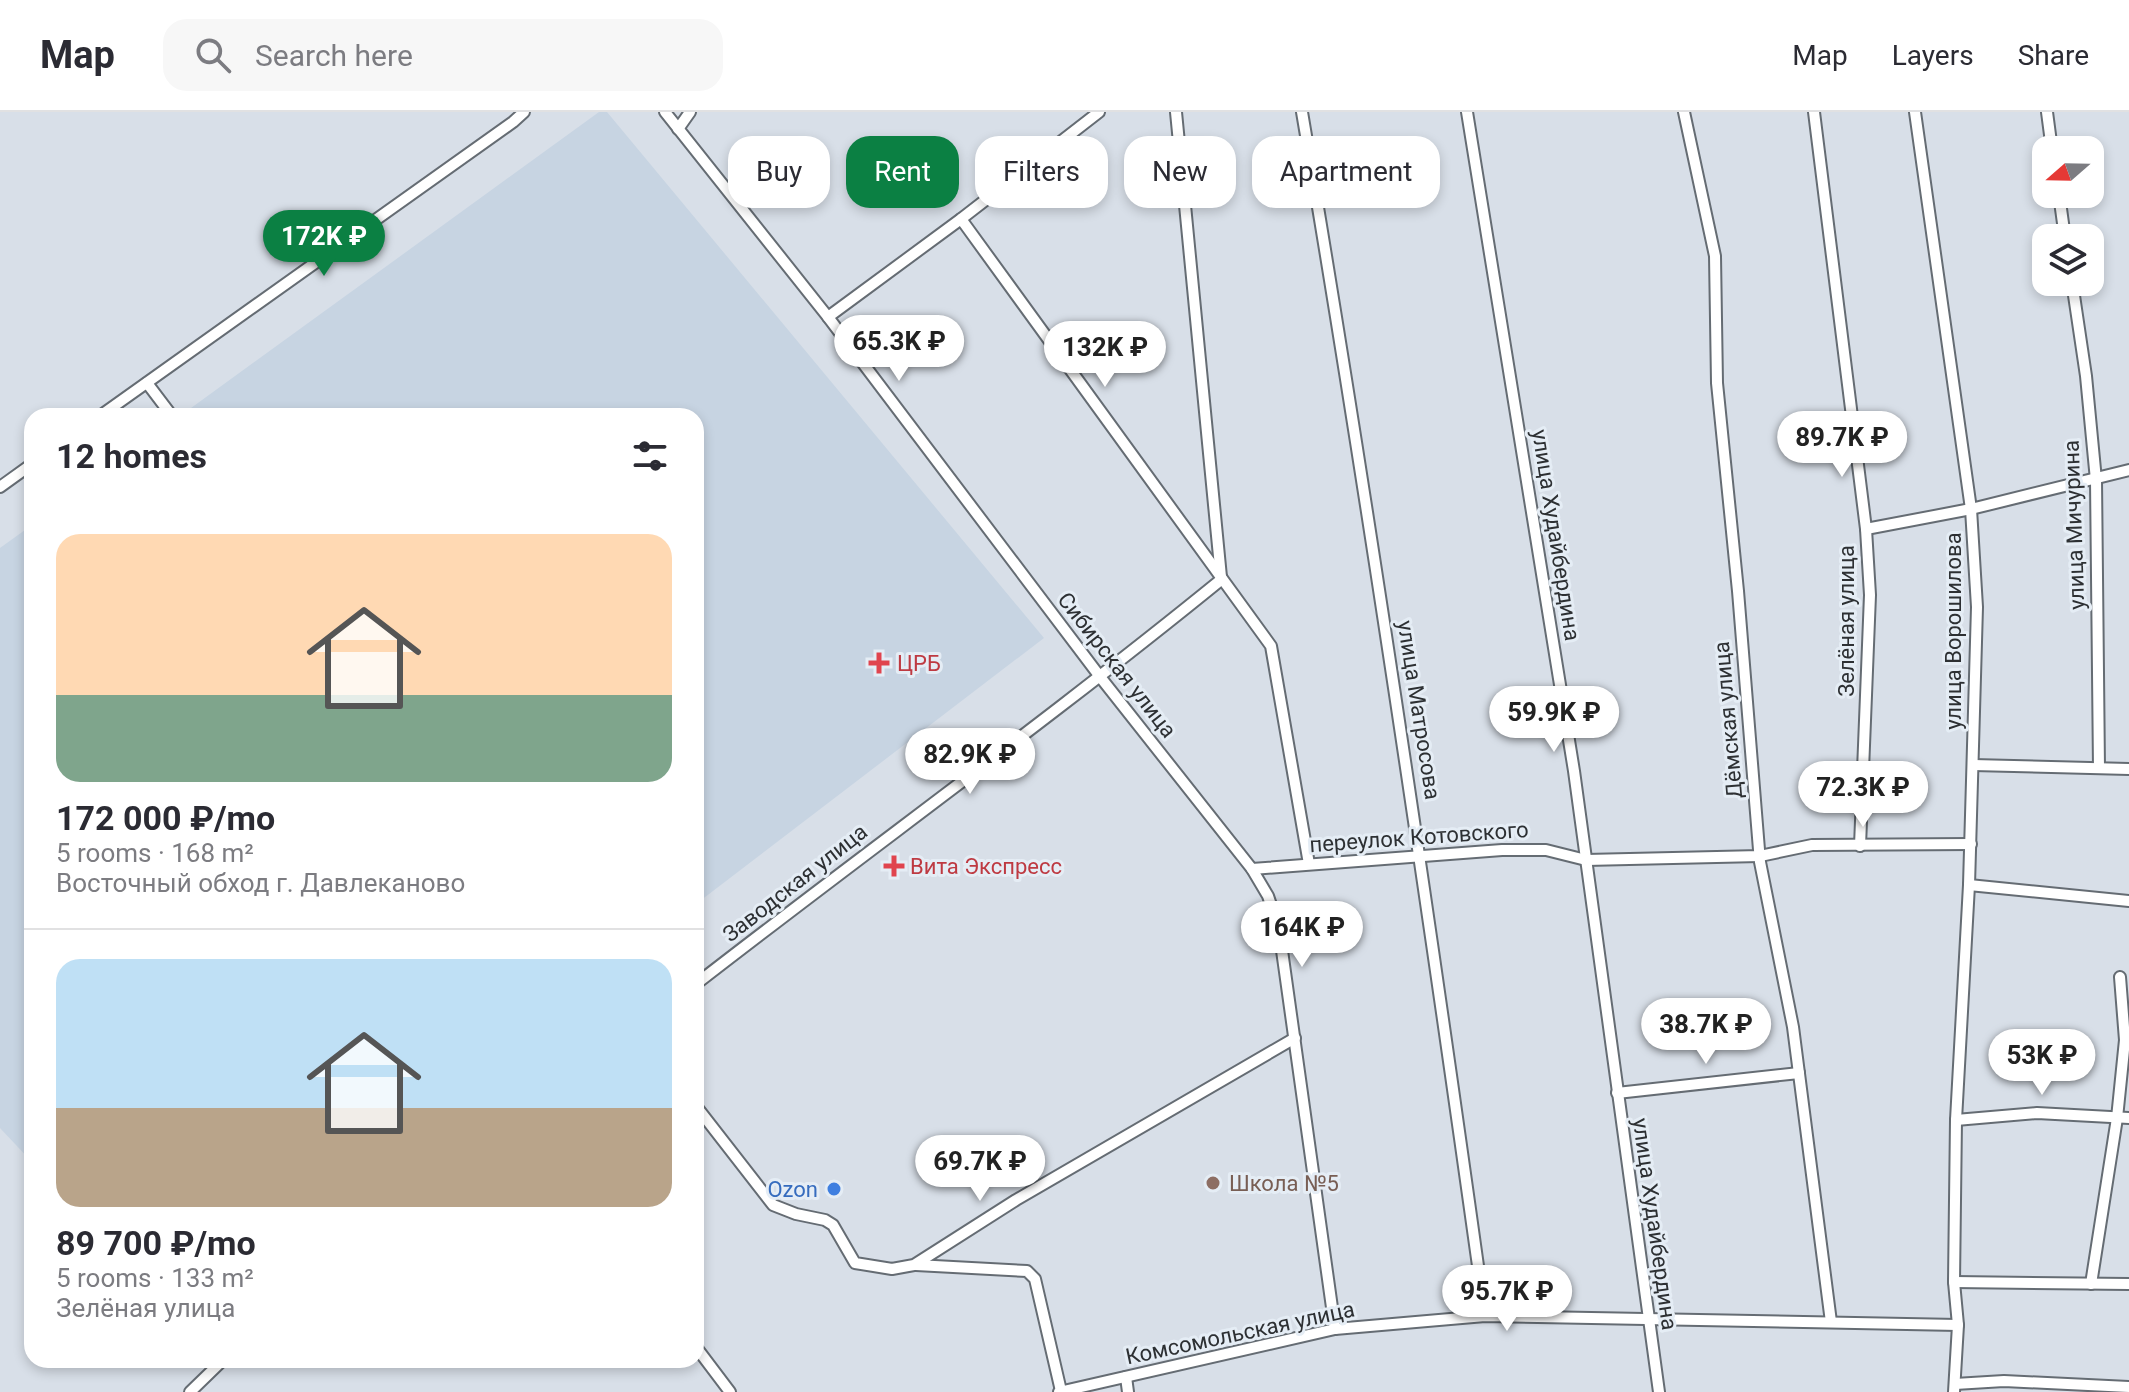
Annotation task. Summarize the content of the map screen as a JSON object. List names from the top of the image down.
{
  "streets": {
    "street": [
      "улица Мичурина",
      "улица Худайбердина",
      "Зелёная улица",
      "улица Ворошилова",
      "Сибирская улица",
      "улица Матросова",
      "Дёмская улица",
      "переулок Котовского",
      "Заводская улица",
      "Комсомольская улица"
    ]
  },
  "crossings": [
    ["улица Худайбердина", "переулок Котовского"],
    ["улица Худайбердина", "Комсомольская улица"],
    ["Зелёная улица", "переулок Котовского"],
    ["улица Ворошилова", "переулок Котовского"],
    ["улица Ворошилова", "Комсомольская улица"],
    ["Сибирская улица", "переулок Котовского"],
    ["Сибирская улица", "Заводская улица"],
    ["Сибирская улица", "Комсомольская улица"],
    ["улица Матросова", "переулок Котовского"],
    ["улица Матросова", "Комсомольская улица"],
    ["Дёмская улица", "переулок Котовского"],
    ["Дёмская улица", "Комсомольская улица"]
  ],
  "places": {
    "health": ["ЦРБ", "Вита Экспресс"],
    "other": ["Школа №5", "Ozon"]
  },
  "north": "left",
  "page": {
    "header": "Map",
    "search": "Search here",
    "nav": ["Map", "Layers", "Share"],
    "chip": [
      "Buy",
      "Rent",
      "Filters",
      "New",
      "Apartment"
    ],
    "price": [
      "172K ₽",
      "65.3K ₽",
      "132K ₽",
      "89.7K ₽",
      "59.9K ₽",
      "82.9K ₽",
      "72.3K ₽",
      "164K ₽",
      "38.7K ₽",
      "53K ₽",
      "69.7K ₽",
      "95.7K ₽"
    ],
    "heading": "12 homes",
    "list": [
      {
        "name": "172 000 ₽/mo",
        "note": "5 rooms · 168 m² · Восточный обход г. Давлеканово"
      },
      {
        "name": "89 700 ₽/mo",
        "note": "5 rooms · 133 m² · Зелёная улица"
      }
    ]
  }
}
